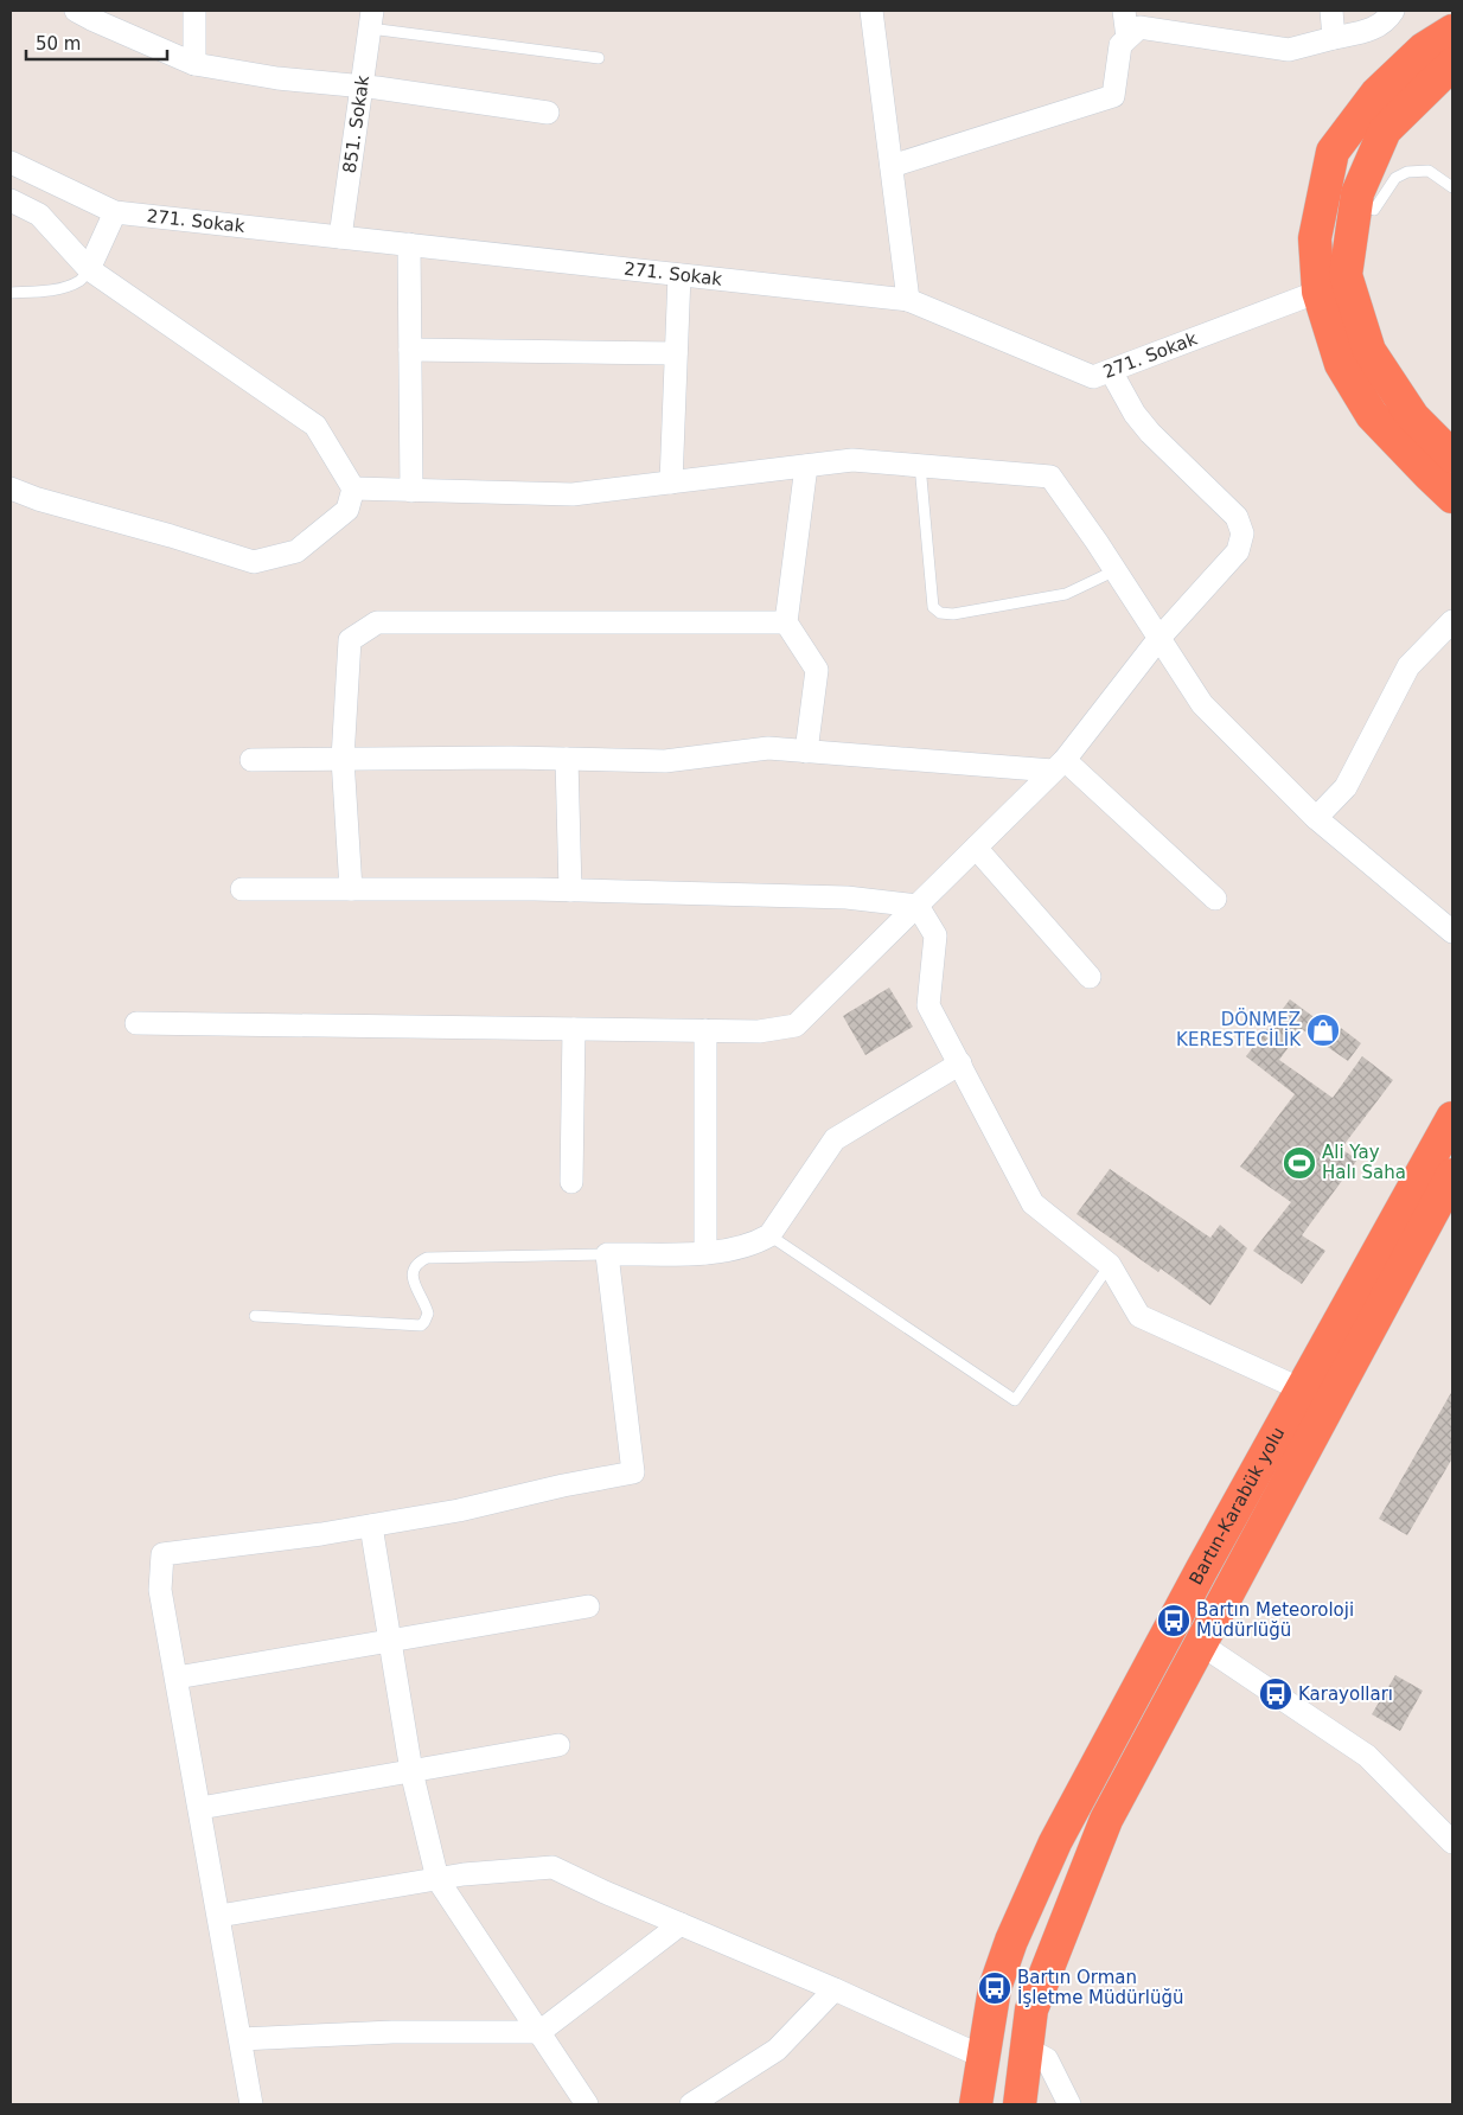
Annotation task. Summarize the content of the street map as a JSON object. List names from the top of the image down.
{
  "streets": {
    "highway": ["Bartın-Karabük yolu"],
    "street": ["851. Sokak", "271. Sokak"]
  },
  "crossings": [
    ["851. Sokak", "271. Sokak"]
  ],
  "places": {
    "shop": ["DÖNMEZ KERESTECİLİK"],
    "sports": ["Ali Yay Halı Saha"],
    "bus stop": ["Bartın Meteoroloji Müdürlüğü", "Karayolları", "Bartın Orman İşletme Müdürlüğü"]
  },
  "scale_bar": "50 m"
}
